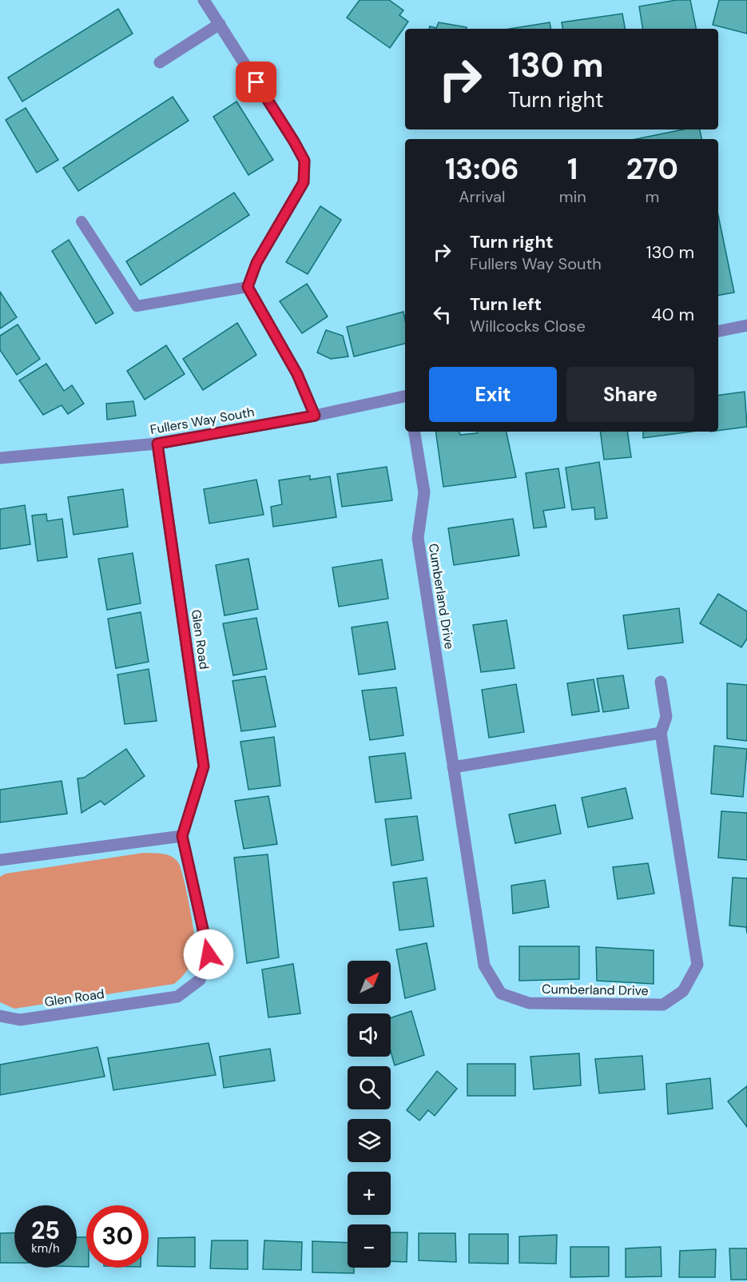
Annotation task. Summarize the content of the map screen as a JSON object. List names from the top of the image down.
{
  "streets": {
    "street": ["Fullers Way South", "Cumberland Drive", "Glen Road"]
  },
  "crossings": [
    ["Fullers Way South", "Glen Road"]
  ],
  "north": "top right",
  "page": {
    "turn": ["130 m", "Turn right"],
    "eta": [
      "13:06",
      "Arrival",
      "1",
      "min",
      "270",
      "m"
    ],
    "list": [
      {
        "name": "Turn right",
        "note": "Fullers Way South",
        "value": "130 m"
      },
      {
        "name": "Turn left",
        "note": "Willcocks Close",
        "value": "40 m"
      }
    ],
    "buttons": ["Exit", "Share"],
    "map_buttons": ["+", "−"],
    "speed": "25 km/h",
    "limit": "30"
  }
}
